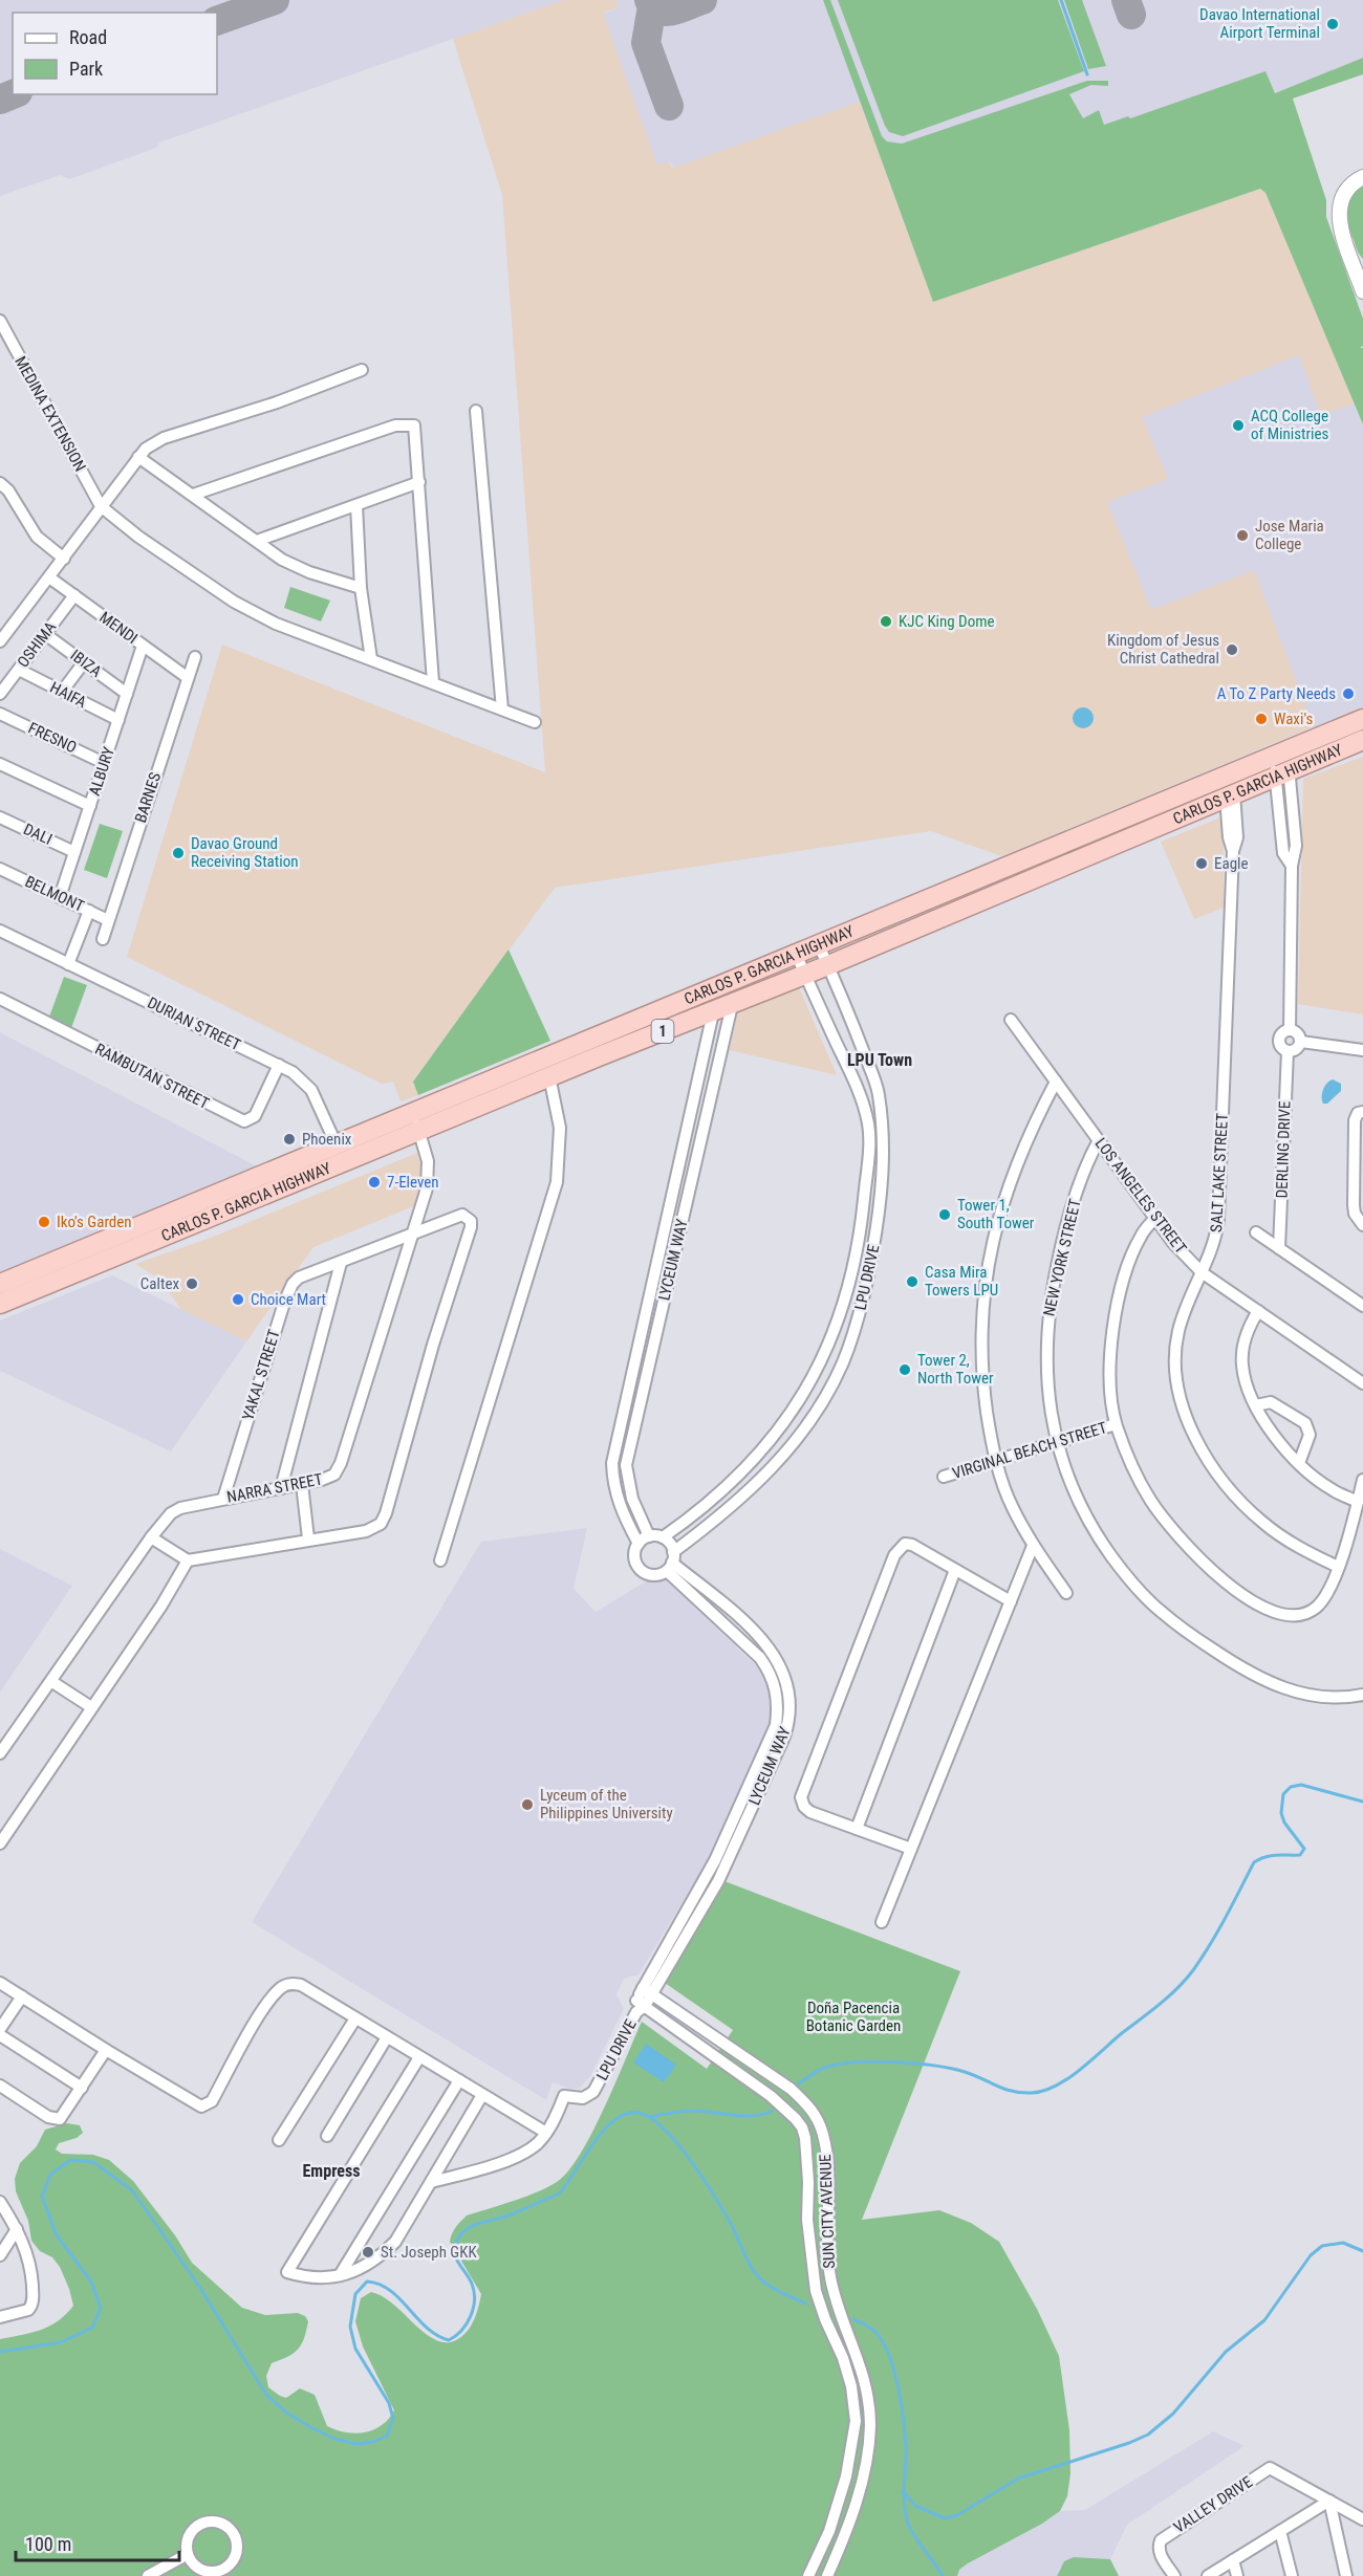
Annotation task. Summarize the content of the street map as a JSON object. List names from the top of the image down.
{
  "streets": {
    "highway": ["CARLOS P. GARCIA HIGHWAY", "1"],
    "street": [
      "MEDINA EXTENSION",
      "MENDI",
      "OSHIMA",
      "IBIZA",
      "HAIFA",
      "FRESNO",
      "ALBURY",
      "BARNES",
      "DALI",
      "BELMONT",
      "DURIAN STREET",
      "RAMBUTAN STREET",
      "DERLING DRIVE",
      "SALT LAKE STREET",
      "LOS ANGELES STREET",
      "NEW YORK STREET",
      "LYCEUM WAY",
      "LPU DRIVE",
      "YAKAL STREET",
      "VIRGINAL BEACH STREET",
      "NARRA STREET",
      "SUN CITY AVENUE",
      "VALLEY DRIVE"
    ]
  },
  "crossings": [
    ["MENDI", "OSHIMA"],
    ["MENDI", "ALBURY"],
    ["MENDI", "BARNES"],
    ["OSHIMA", "IBIZA"],
    ["OSHIMA", "HAIFA"],
    ["IBIZA", "ALBURY"],
    ["HAIFA", "ALBURY"],
    ["FRESNO", "ALBURY"],
    ["ALBURY", "DALI"],
    ["ALBURY", "BELMONT"],
    ["CARLOS P. GARCIA HIGHWAY", "DURIAN STREET"],
    ["CARLOS P. GARCIA HIGHWAY", "SALT LAKE STREET"],
    ["CARLOS P. GARCIA HIGHWAY", "LYCEUM WAY"],
    ["CARLOS P. GARCIA HIGHWAY", "LPU DRIVE"],
    ["CARLOS P. GARCIA HIGHWAY", "NARRA STREET"],
    ["BARNES", "BELMONT"],
    ["DURIAN STREET", "RAMBUTAN STREET"],
    ["SALT LAKE STREET", "LOS ANGELES STREET"],
    ["LOS ANGELES STREET", "NEW YORK STREET"],
    ["NEW YORK STREET", "VIRGINAL BEACH STREET"],
    ["LYCEUM WAY", "LPU DRIVE"],
    ["LYCEUM WAY", "SUN CITY AVENUE"],
    ["LPU DRIVE", "SUN CITY AVENUE"],
    ["YAKAL STREET", "NARRA STREET"]
  ],
  "districts": ["LPU Town", "Empress"],
  "parks": ["Doña Pacencia Botanic Garden"],
  "places": [
    "Davao International Airport Terminal",
    "ACQ College of Ministries",
    "Jose Maria College",
    "KJC King Dome",
    "Kingdom of Jesus Christ Cathedral",
    "A To Z Party Needs",
    "Waxi's",
    "Davao Ground Receiving Station",
    "Eagle",
    "Phoenix",
    "7-Eleven",
    "Tower 1, South Tower",
    "Iko's Garden",
    "Casa Mira Towers LPU",
    "Caltex",
    "Choice Mart",
    "Tower 2, North Tower",
    "Lyceum of the Philippines University",
    "St. Joseph GKK"
  ],
  "legend": ["Road", "Park"],
  "scale_bar": "100 m"
}
